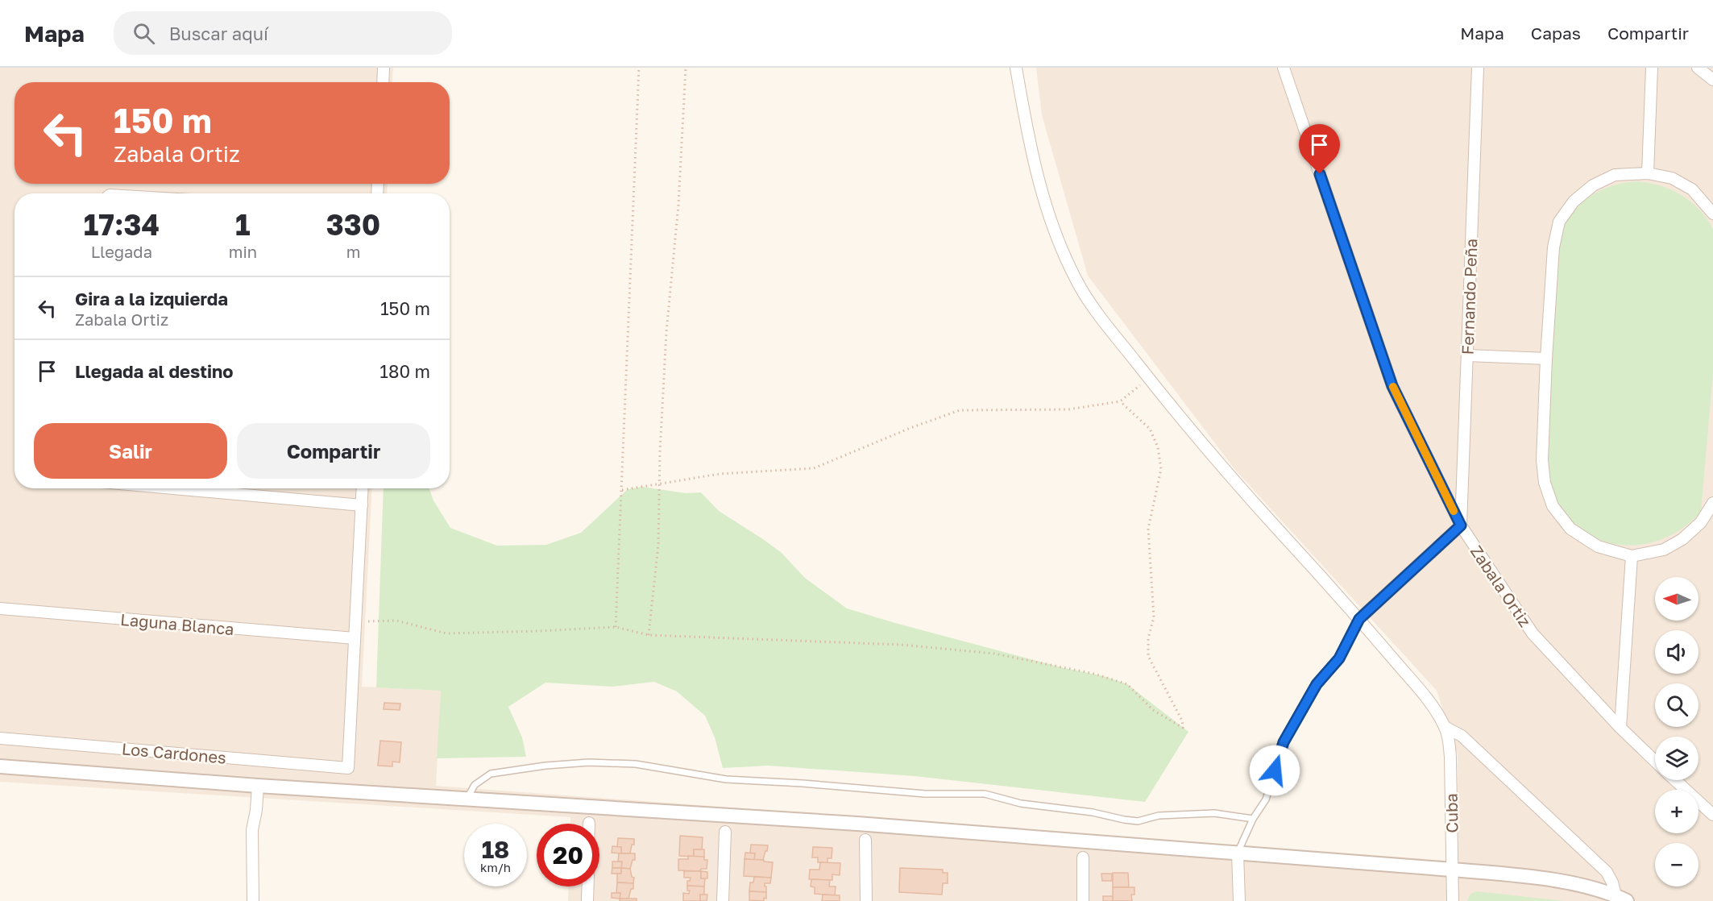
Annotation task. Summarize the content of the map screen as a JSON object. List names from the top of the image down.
{
  "streets": {
    "street": [
      "Fernando Peña",
      "Zabala Ortiz",
      "Laguna Blanca",
      "Los Cardones",
      "Cuba"
    ]
  },
  "crossings": [
    ["Fernando Peña", "Zabala Ortiz"],
    ["Laguna Blanca", "Los Cardones"]
  ],
  "north": "left",
  "page": {
    "header": "Mapa",
    "search": "Buscar aquí",
    "nav": ["Mapa", "Capas", "Compartir"],
    "turn": ["150 m", "Zabala Ortiz"],
    "eta": [
      "17:34",
      "Llegada",
      "1",
      "min",
      "330",
      "m"
    ],
    "list": [
      {
        "name": "Gira a la izquierda",
        "note": "Zabala Ortiz",
        "value": "150 m"
      },
      {
        "name": "Llegada al destino",
        "value": "180 m"
      }
    ],
    "buttons": ["Salir", "Compartir"],
    "map_buttons": ["+", "−"],
    "speed": "18 km/h",
    "limit": "20"
  }
}
